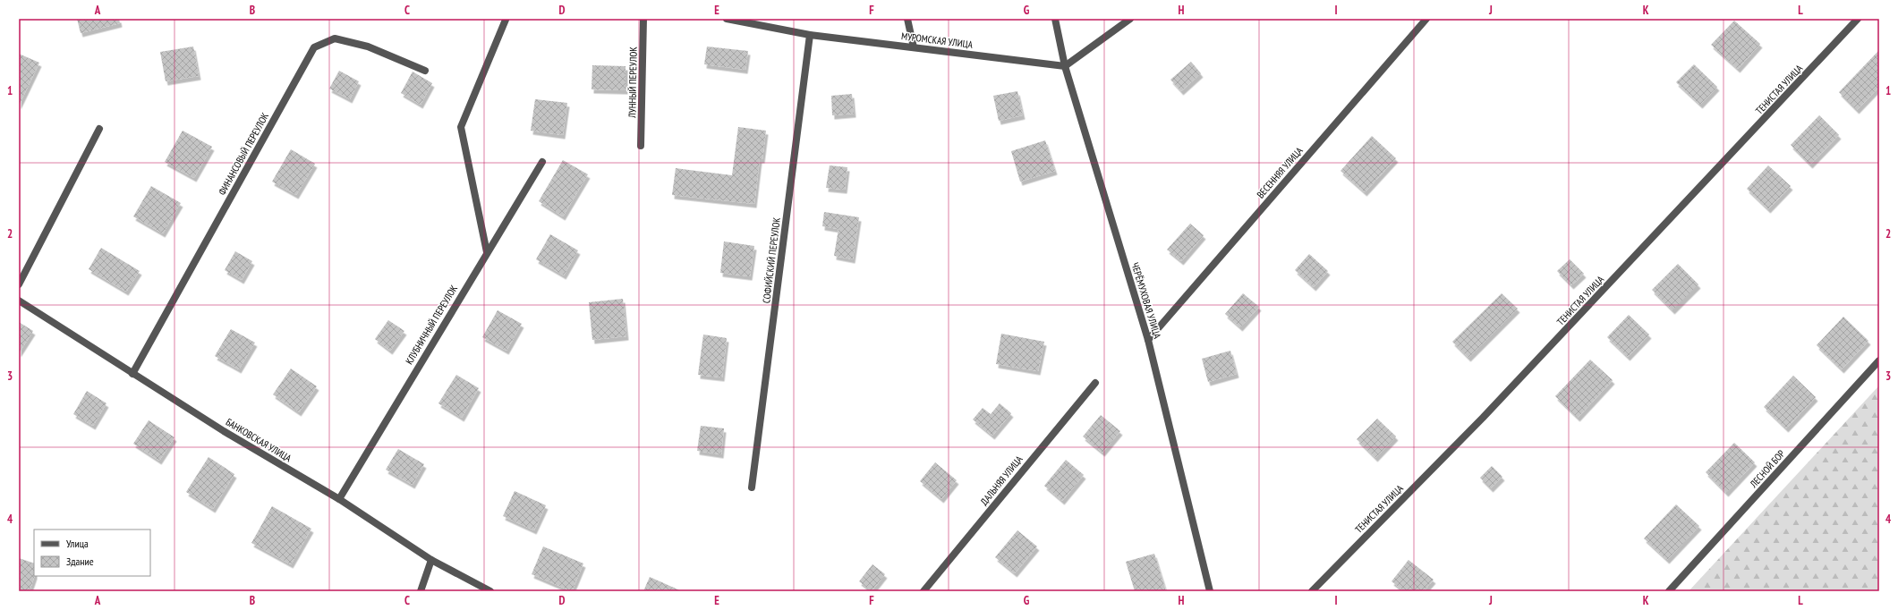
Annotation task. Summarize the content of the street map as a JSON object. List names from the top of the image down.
{
  "streets": {
    "street": [
      "МУРОМСКАЯ УЛИЦА",
      "ЛУННЫЙ ПЕРЕУЛОК",
      "ТЕНИСТАЯ УЛИЦА",
      "ФИНАНСОВЫЙ ПЕРЕУЛОК",
      "ВЕСЕННЯЯ УЛИЦА",
      "СОФИЙСКИЙ ПЕРЕУЛОК",
      "ЧЕРЁМУХОВАЯ УЛИЦА",
      "КЛУБНИЧНЫЙ ПЕРЕУЛОК",
      "БАНКОВСКАЯ УЛИЦА",
      "ЛЕСНОЙ БОР",
      "ДАЛЬНЯЯ УЛИЦА"
    ]
  },
  "crossings": [
    ["МУРОМСКАЯ УЛИЦА", "СОФИЙСКИЙ ПЕРЕУЛОК"],
    ["МУРОМСКАЯ УЛИЦА", "ЧЕРЁМУХОВАЯ УЛИЦА"],
    ["ФИНАНСОВЫЙ ПЕРЕУЛОК", "БАНКОВСКАЯ УЛИЦА"],
    ["ВЕСЕННЯЯ УЛИЦА", "ЧЕРЁМУХОВАЯ УЛИЦА"],
    ["КЛУБНИЧНЫЙ ПЕРЕУЛОК", "БАНКОВСКАЯ УЛИЦА"]
  ],
  "legend": ["Улица", "Здание"],
  "grid": {
    "columns": [
      "A",
      "B",
      "C",
      "D",
      "E",
      "F",
      "G",
      "H",
      "I",
      "J",
      "K",
      "L"
    ],
    "rows": [
      "1",
      "2",
      "3",
      "4"
    ]
  }
}
